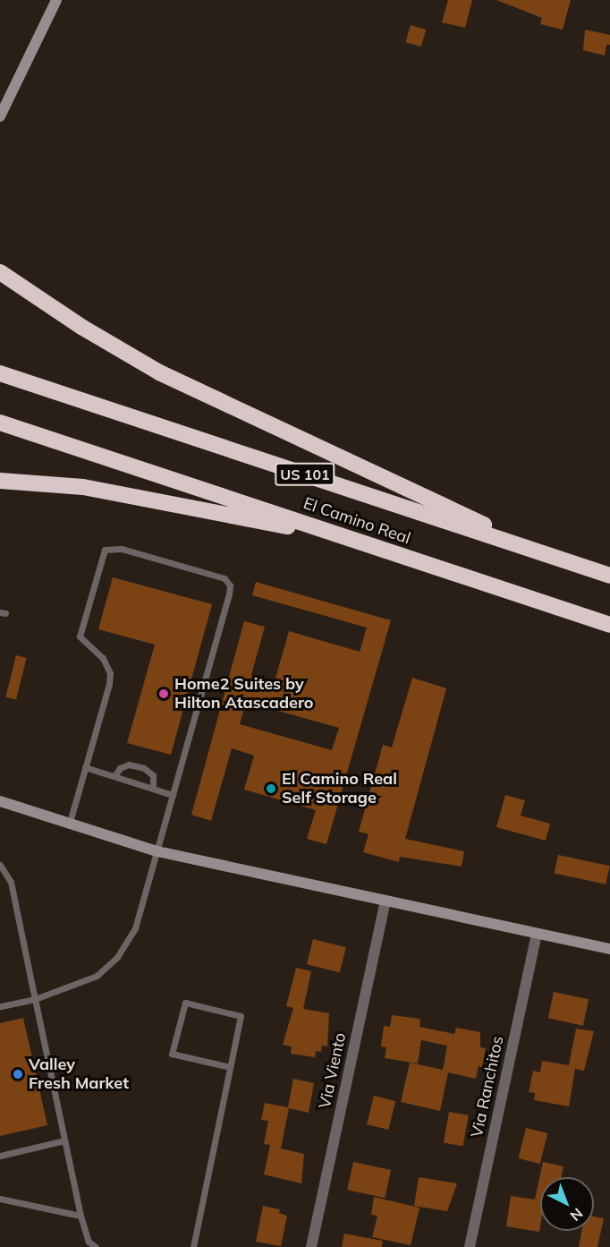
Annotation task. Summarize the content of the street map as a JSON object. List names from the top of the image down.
{
  "streets": {
    "highway": ["US 101", "El Camino Real"],
    "street": ["Via Viento", "Via Ranchitos"]
  },
  "places": ["Home2 Suites by Hilton Atascadero", "El Camino Real Self Storage", "Valley Fresh Market"],
  "north": "bottom right"
}
